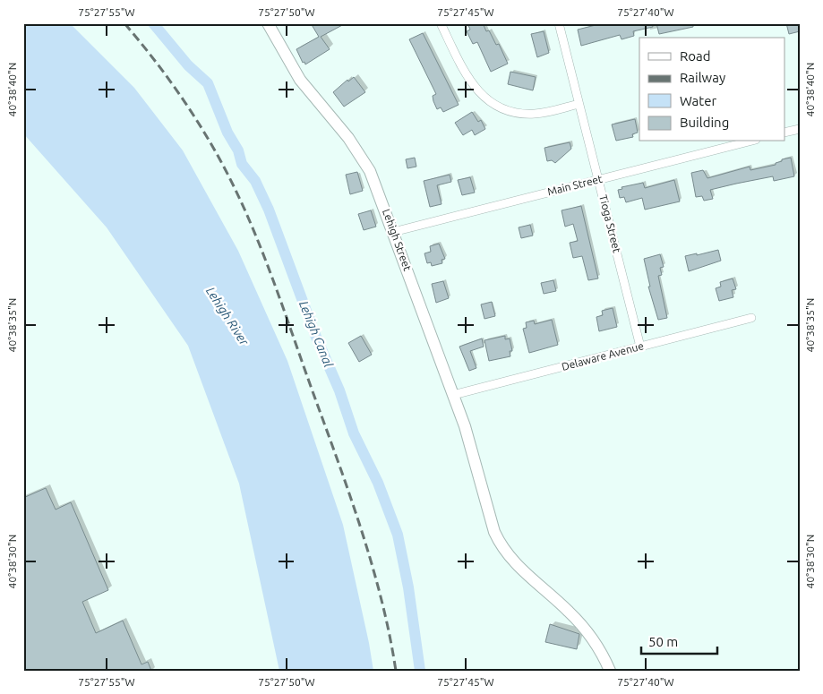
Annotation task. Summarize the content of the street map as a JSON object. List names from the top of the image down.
{
  "streets": {
    "street": [
      "Main Street",
      "Tioga Street",
      "Lehigh Street",
      "Delaware Avenue"
    ]
  },
  "crossings": [
    ["Main Street", "Tioga Street"],
    ["Main Street", "Lehigh Street"],
    ["Tioga Street", "Delaware Avenue"],
    ["Lehigh Street", "Delaware Avenue"]
  ],
  "water": ["Lehigh River", "Lehigh Canal"],
  "legend": [
    "Road",
    "Railway",
    "Water",
    "Building"
  ],
  "scale_bar": "50 m",
  "coordinates": [
    "75°27'55\"W",
    "75°27'50\"W",
    "75°27'45\"W",
    "75°27'40\"W",
    "40°38'40\"N",
    "40°38'35\"N",
    "40°38'30\"N"
  ]
}
